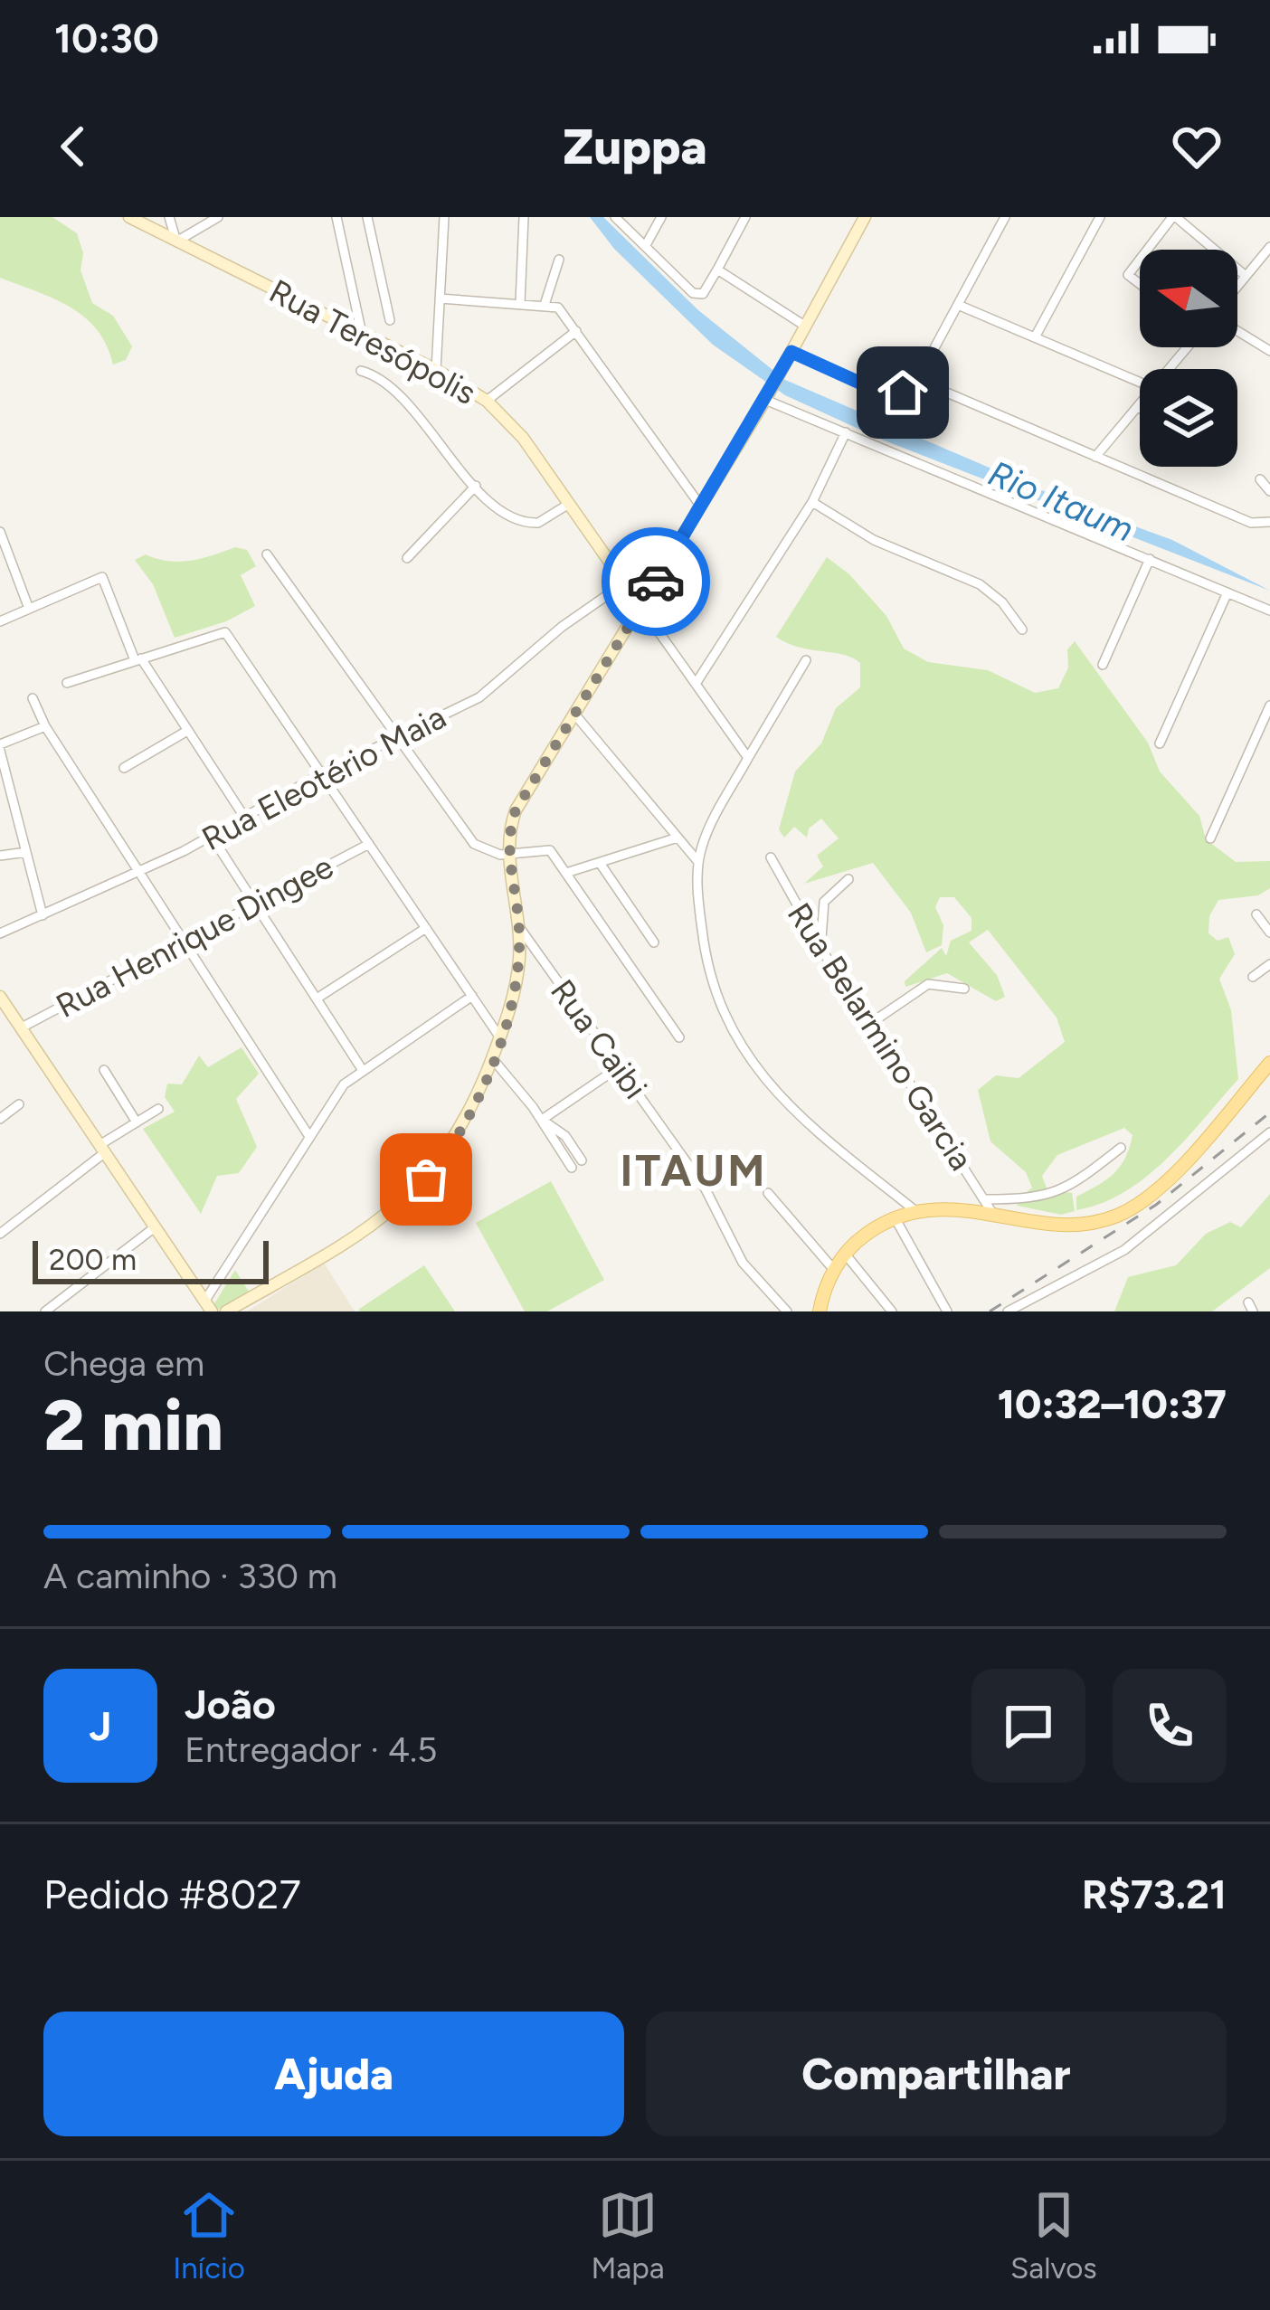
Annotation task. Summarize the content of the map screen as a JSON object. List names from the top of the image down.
{
  "streets": {
    "main road": ["Rua Teresópolis"],
    "street": [
      "Rua Eleotério Maia",
      "Rua Henrique Dingee",
      "Rua Belarmino Garcia",
      "Rua Caibi"
    ]
  },
  "crossings": [
    ["Rua Teresópolis", "Rua Eleotério Maia"]
  ],
  "districts": ["ITAUM"],
  "water": ["Rio Itaum"],
  "scale_bar": "200 m",
  "north": "left",
  "page": {
    "status": "10:30",
    "header": "Zuppa",
    "scale": "200 m",
    "heading": ["2 min", "Chega em", "10:32–10:37"],
    "panel": [
      "João",
      "Entregador · 4.5",
      "Pedido #8027",
      "R$73.21"
    ],
    "bar": "A caminho · 330 m",
    "round": "J",
    "buttons": ["Ajuda", "Compartilhar"],
    "tabs": ["Início", "Mapa", "Salvos"]
  }
}
